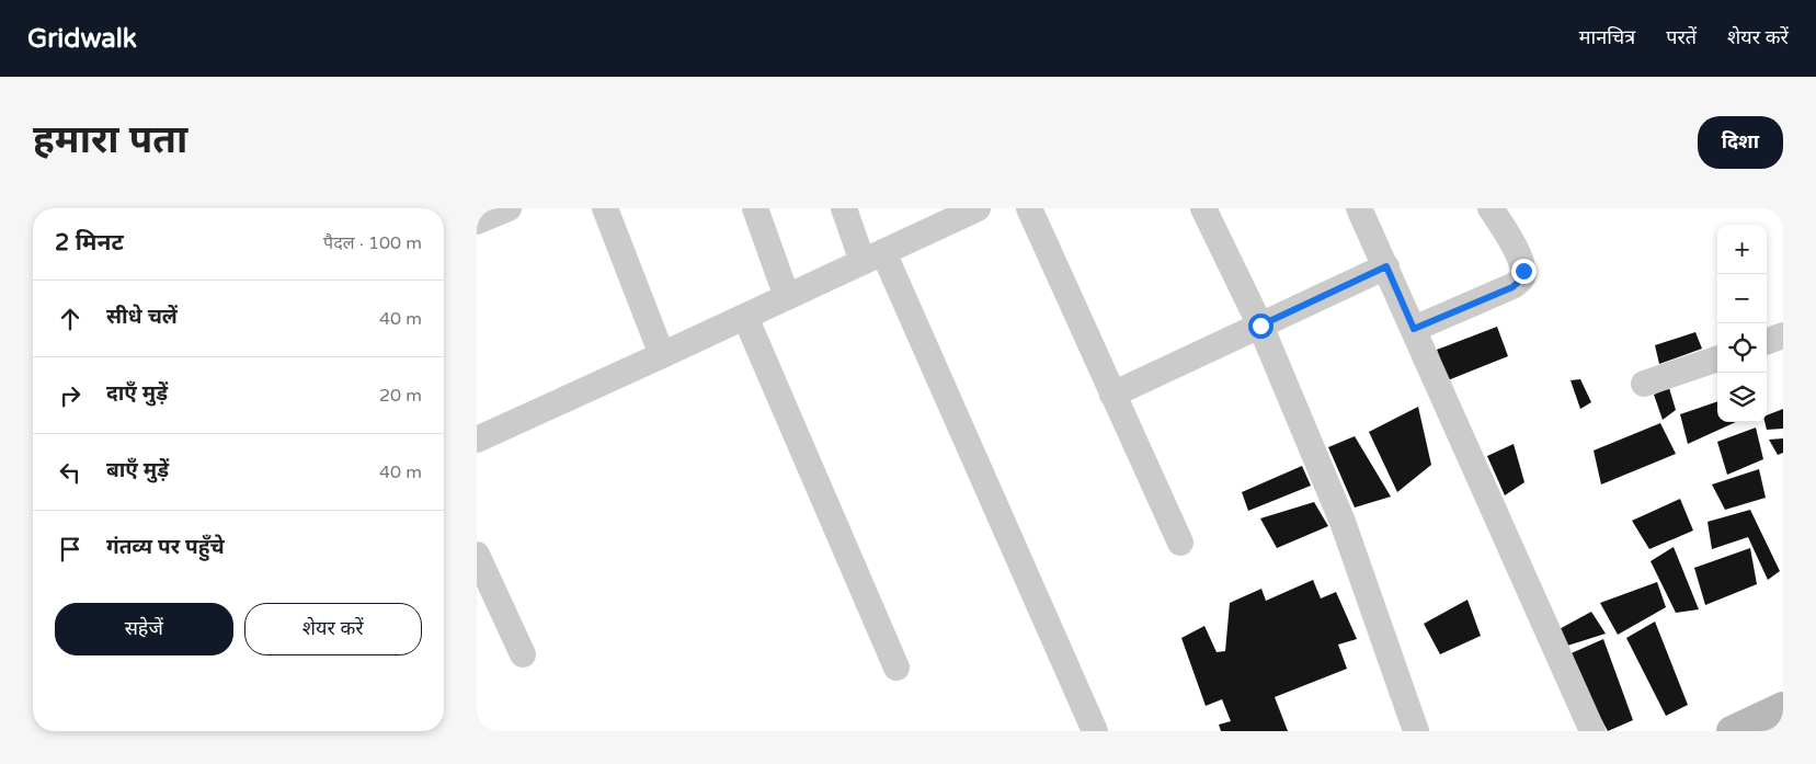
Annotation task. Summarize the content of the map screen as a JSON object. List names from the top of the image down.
{
  "page": {
    "header": "Gridwalk",
    "nav": ["मानचित्र", "परतें", "शेयर करें"],
    "buttons": [
      "दिशा",
      ["सहेजें", "शेयर करें"]
    ],
    "title": "हमारा पता",
    "heading": ["2 मिनट", "पैदल · 100 m"],
    "map_buttons": ["+", "−"],
    "list": [
      ["सीधे चलें", "40 m"],
      ["दाएँ मुड़ें", "20 m"],
      ["बाएँ मुड़ें", "40 m"],
      "गंतव्य पर पहुँचे"
    ]
  }
}
